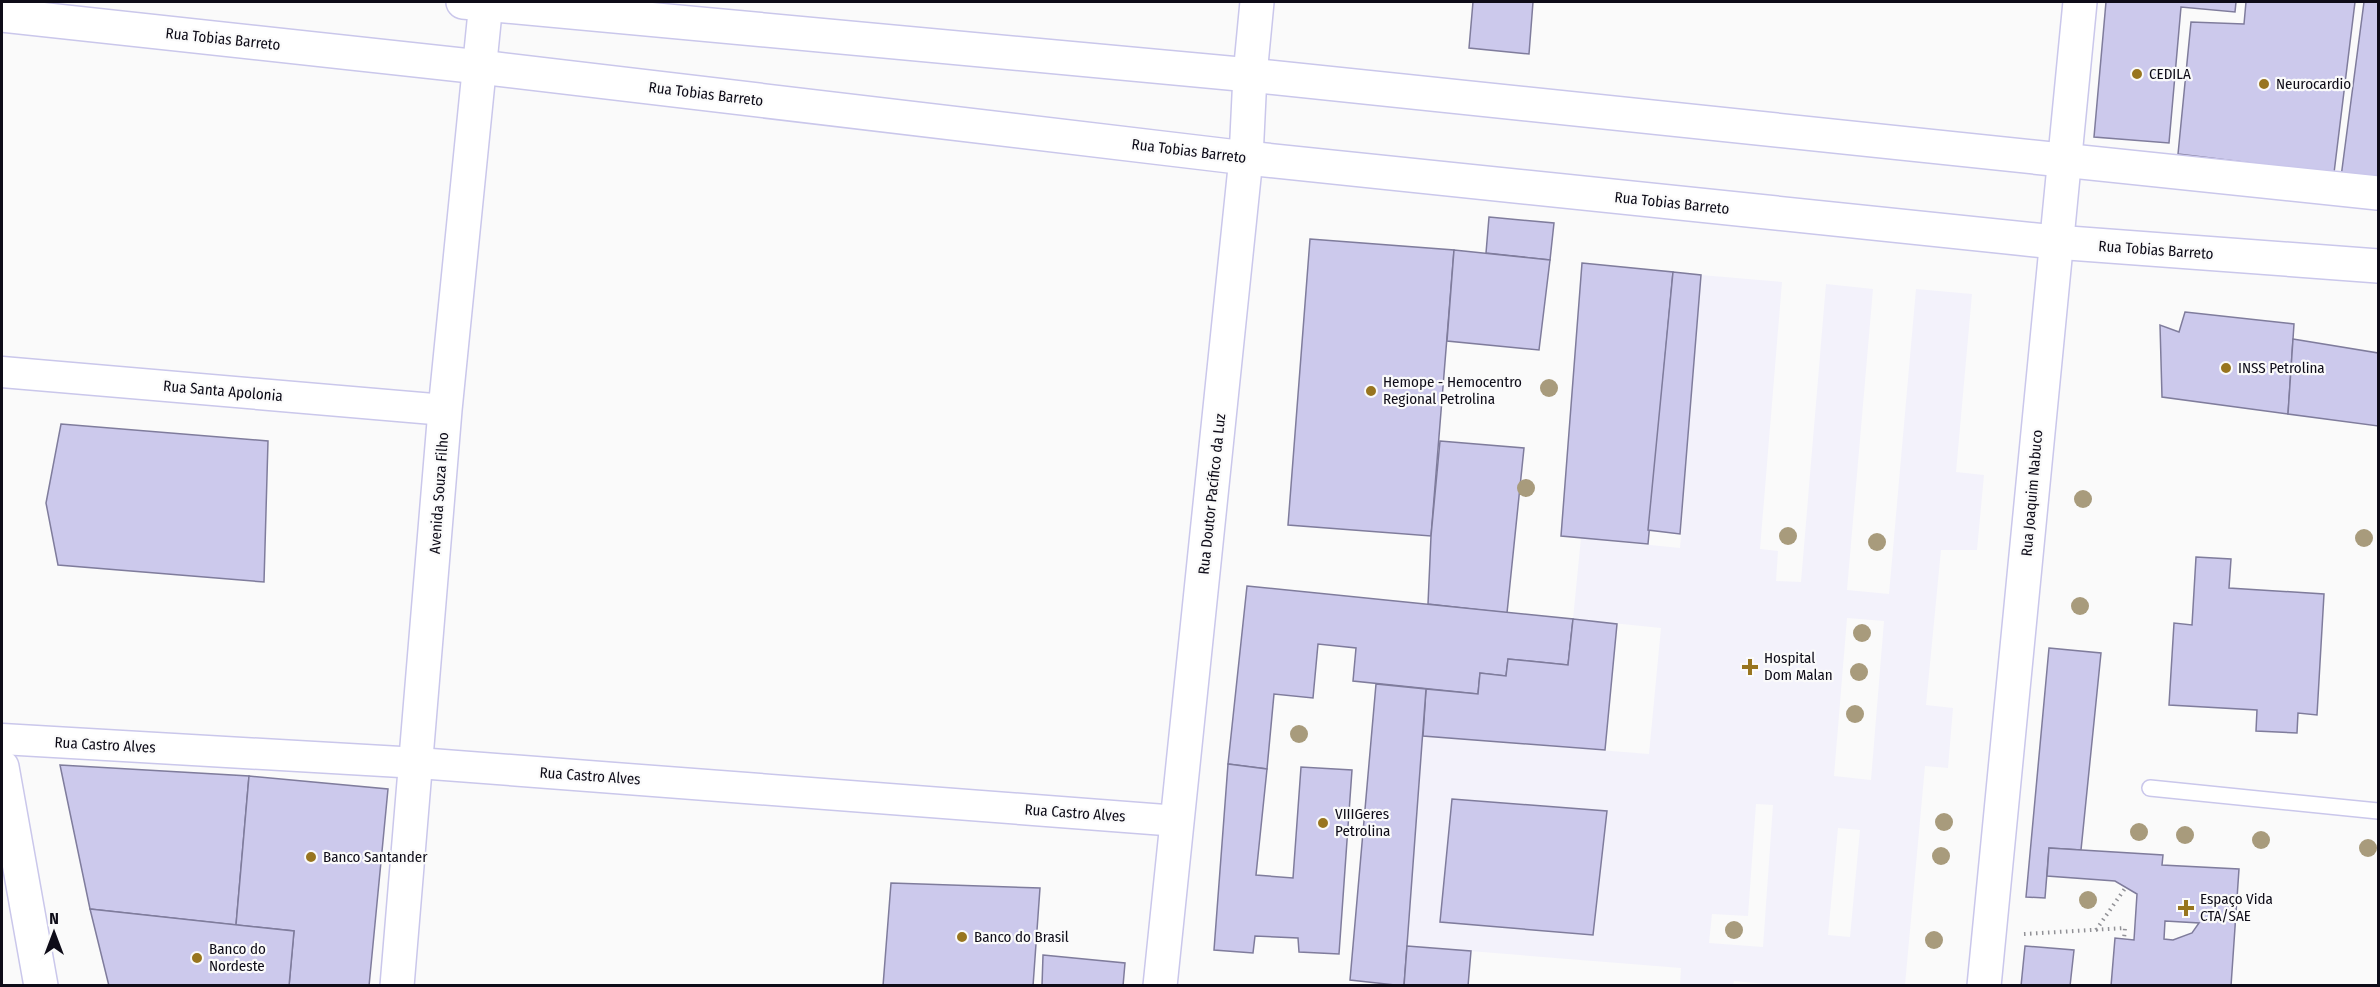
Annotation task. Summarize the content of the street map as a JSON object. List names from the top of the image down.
{
  "streets": {
    "street": [
      "Rua Tobias Barreto",
      "Rua Santa Apolonia",
      "Avenida Souza Filho",
      "Rua Joaquim Nabuco",
      "Rua Doutor Pacífico da Luz",
      "Rua Castro Alves"
    ]
  },
  "crossings": [
    ["Rua Tobias Barreto", "Avenida Souza Filho"],
    ["Rua Tobias Barreto", "Rua Joaquim Nabuco"],
    ["Rua Tobias Barreto", "Rua Doutor Pacífico da Luz"],
    ["Rua Santa Apolonia", "Avenida Souza Filho"],
    ["Avenida Souza Filho", "Rua Castro Alves"],
    ["Rua Doutor Pacífico da Luz", "Rua Castro Alves"]
  ],
  "places": {
    "other": [
      "CEDILA",
      "Neurocardio",
      "INSS Petrolina",
      "Hemope - Hemocentro Regional Petrolina",
      "VIIIGeres Petrolina",
      "Banco Santander",
      "Banco do Brasil",
      "Banco do Nordeste"
    ],
    "health": ["Hospital Dom Malan", "Espaço Vida CTA/SAE"]
  },
  "north": "top"
}
